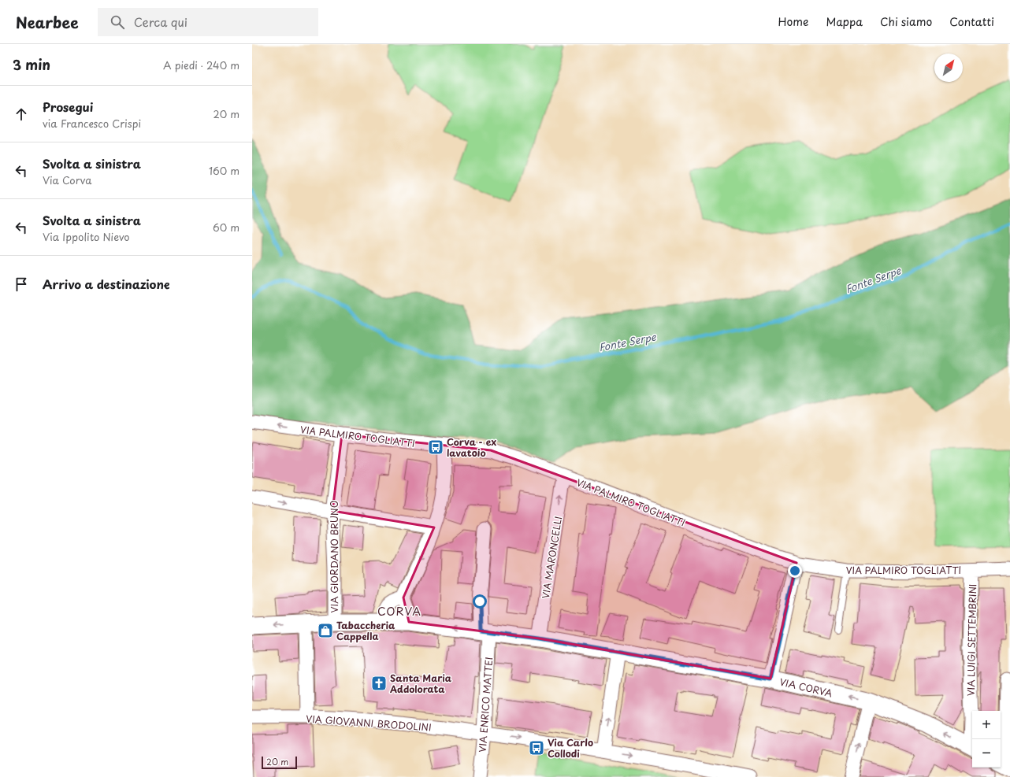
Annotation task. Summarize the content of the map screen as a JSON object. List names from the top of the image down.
{
  "streets": {
    "street": [
      "VIA PALMIRO TOGLIATTI",
      "VIA GIORDANO BRUNO",
      "VIA MARONCELLI",
      "VIA LUIGI SETTEMBRINI",
      "VIA CORVA",
      "VIA ENRICO MATTEI",
      "VIA GIOVANNI BRODOLINI"
    ]
  },
  "crossings": [
    ["VIA PALMIRO TOGLIATTI", "VIA GIORDANO BRUNO"],
    ["VIA PALMIRO TOGLIATTI", "VIA MARONCELLI"],
    ["VIA PALMIRO TOGLIATTI", "VIA LUIGI SETTEMBRINI"],
    ["VIA GIORDANO BRUNO", "VIA CORVA"],
    ["VIA MARONCELLI", "VIA CORVA"],
    ["VIA LUIGI SETTEMBRINI", "VIA CORVA"],
    ["VIA CORVA", "VIA ENRICO MATTEI"],
    ["VIA ENRICO MATTEI", "VIA GIOVANNI BRODOLINI"]
  ],
  "one_way": ["VIA CORVA"],
  "districts": ["CORVA"],
  "water": ["Fonte Serpe"],
  "places": {
    "bus stop": ["Corva - ex lavatoio", "Via Carlo Collodi"],
    "shop": ["Tabaccheria Cappella"],
    "church": ["Santa Maria Addolorata"]
  },
  "scale_bar": "20 m",
  "north": "top right",
  "page": {
    "header": "Nearbee",
    "search": "Cerca qui",
    "nav": [
      "Home",
      "Mappa",
      "Chi siamo",
      "Contatti"
    ],
    "heading": ["3 min", "A piedi · 240 m"],
    "list": [
      ["Prosegui", "via Francesco Crispi", "20 m"],
      ["Svolta a sinistra", "Via Corva", "160 m"],
      ["Svolta a sinistra", "Via Ippolito Nievo", "60 m"],
      "Arrivo a destinazione"
    ],
    "map_buttons": ["+", "−"],
    "scale": "20 m"
  }
}
